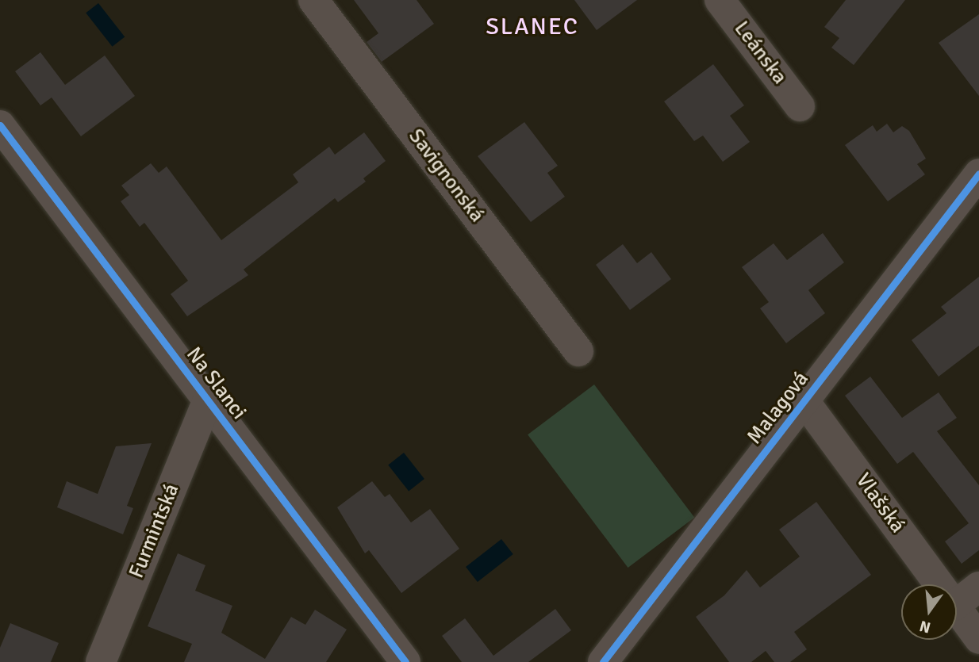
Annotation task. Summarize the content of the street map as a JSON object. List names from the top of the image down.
{
  "streets": {
    "street": [
      "Leánska",
      "Savignonská",
      "Na Slanci",
      "Malagová",
      "Vlašská",
      "Furmintská"
    ]
  },
  "crossings": [
    ["Na Slanci", "Furmintská"],
    ["Malagová", "Vlašská"]
  ],
  "districts": ["SLANEC"],
  "north": "bottom"
}
